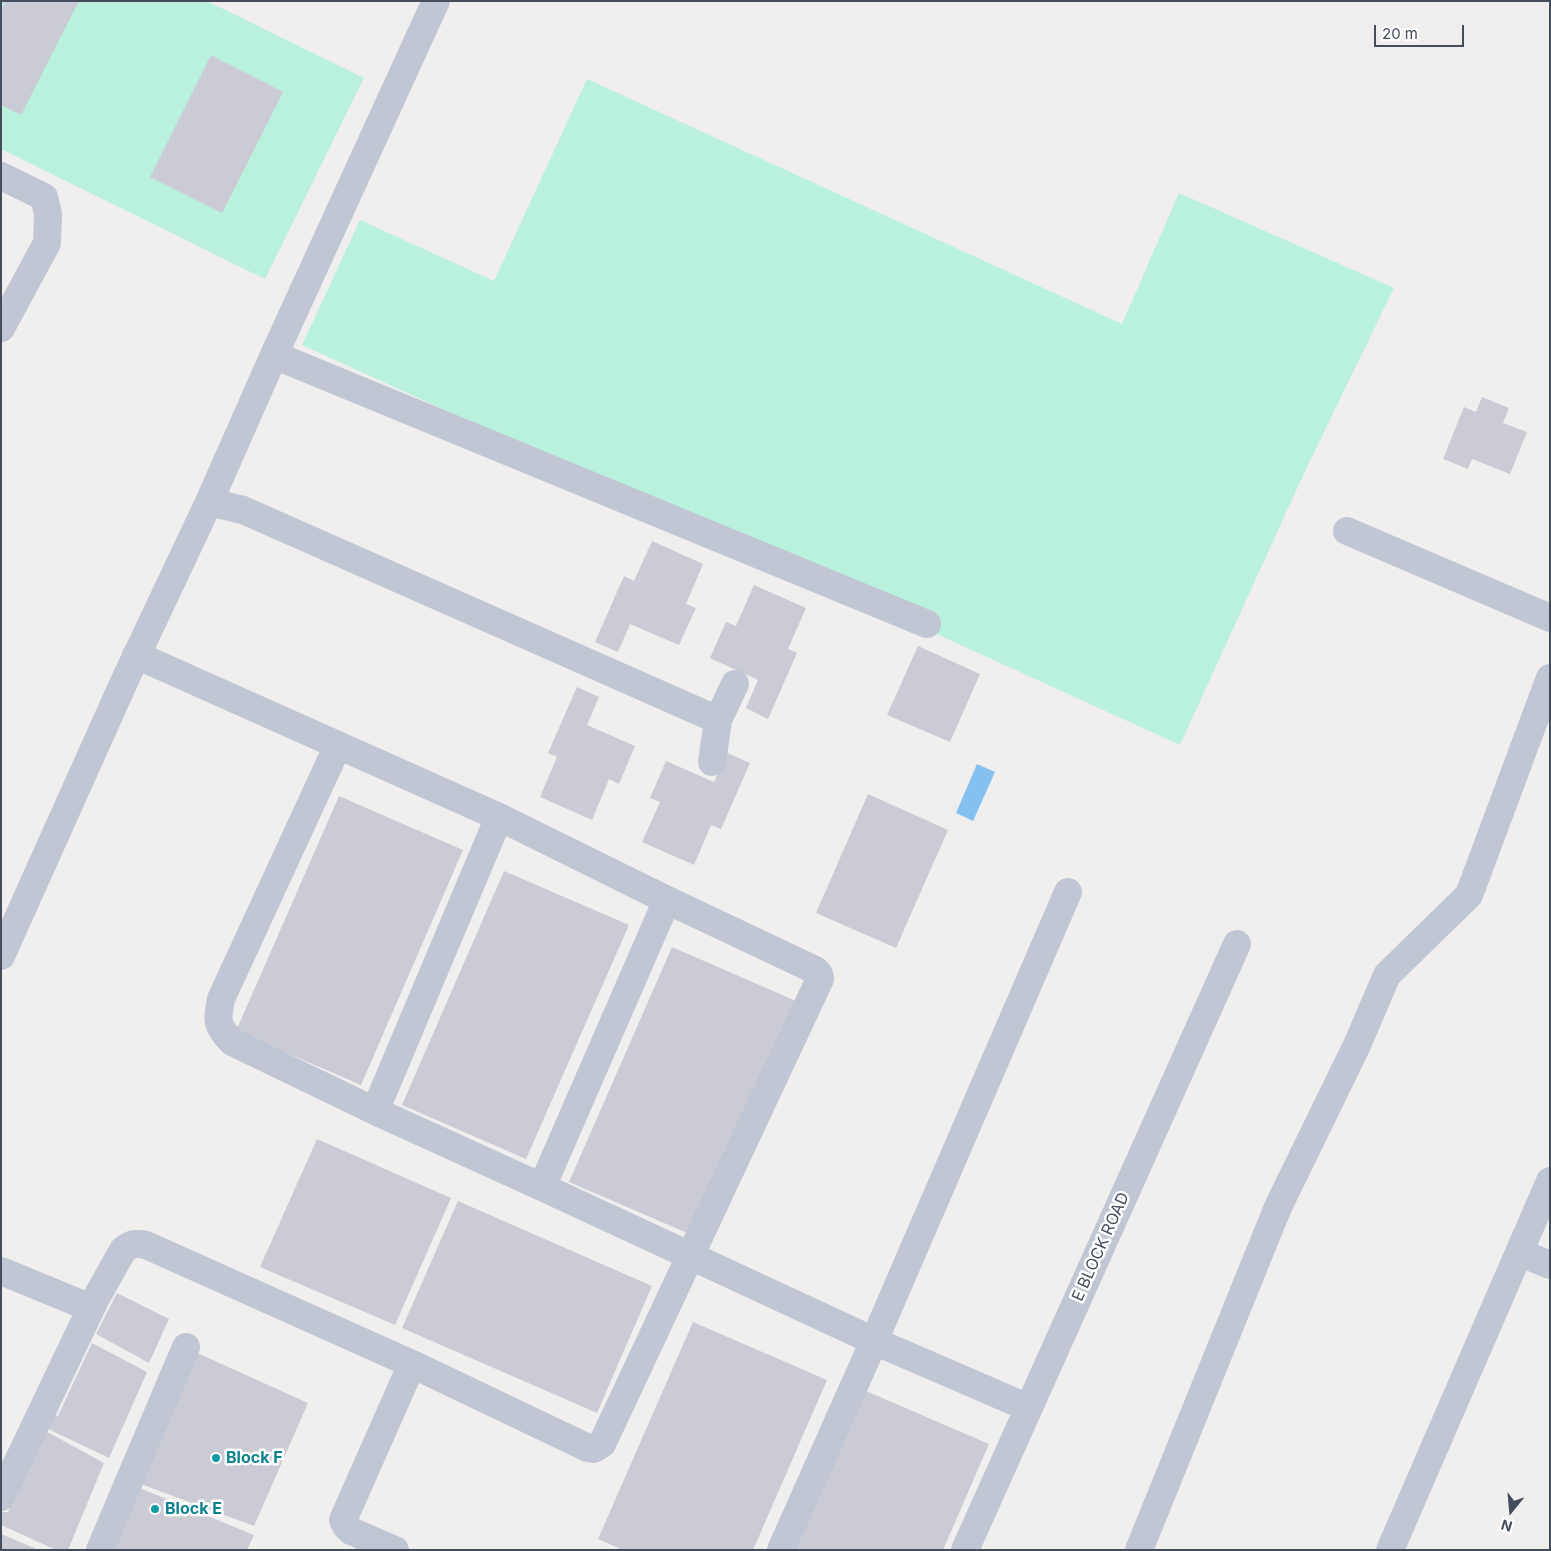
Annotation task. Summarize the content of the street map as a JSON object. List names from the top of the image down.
{
  "streets": {
    "street": ["E BLOCK ROAD"]
  },
  "places": ["Block F", "Block E"],
  "scale_bar": "20 m",
  "north": "bottom"
}
